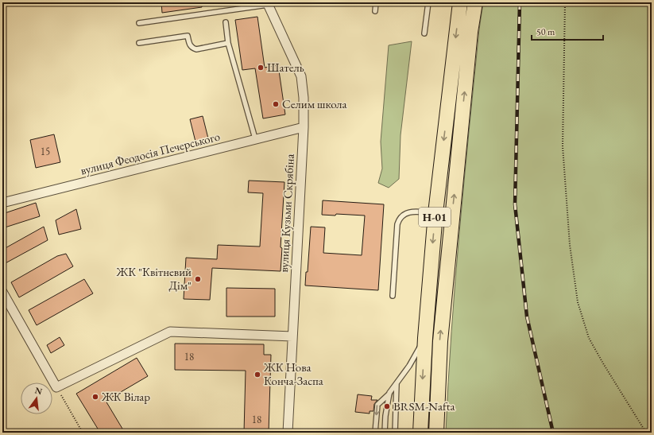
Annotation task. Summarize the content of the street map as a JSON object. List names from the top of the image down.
{
  "streets": {
    "main road": ["Н-01"],
    "street": ["вулиця Феодосія Печерського", "вулиця Кузьми Скрябіна"]
  },
  "crossings": [
    ["вулиця Феодосія Печерського", "вулиця Кузьми Скрябіна"]
  ],
  "places": [
    "Шатель",
    "Селим школа",
    "ЖК \"Квітневий Дім\"",
    "ЖК Нова Конча-Заспа",
    "ЖК Вілар",
    "BRSM-Nafta"
  ],
  "house_numbers": ["15", "18", "18"],
  "scale_bar": "50 m",
  "north": "top"
}
